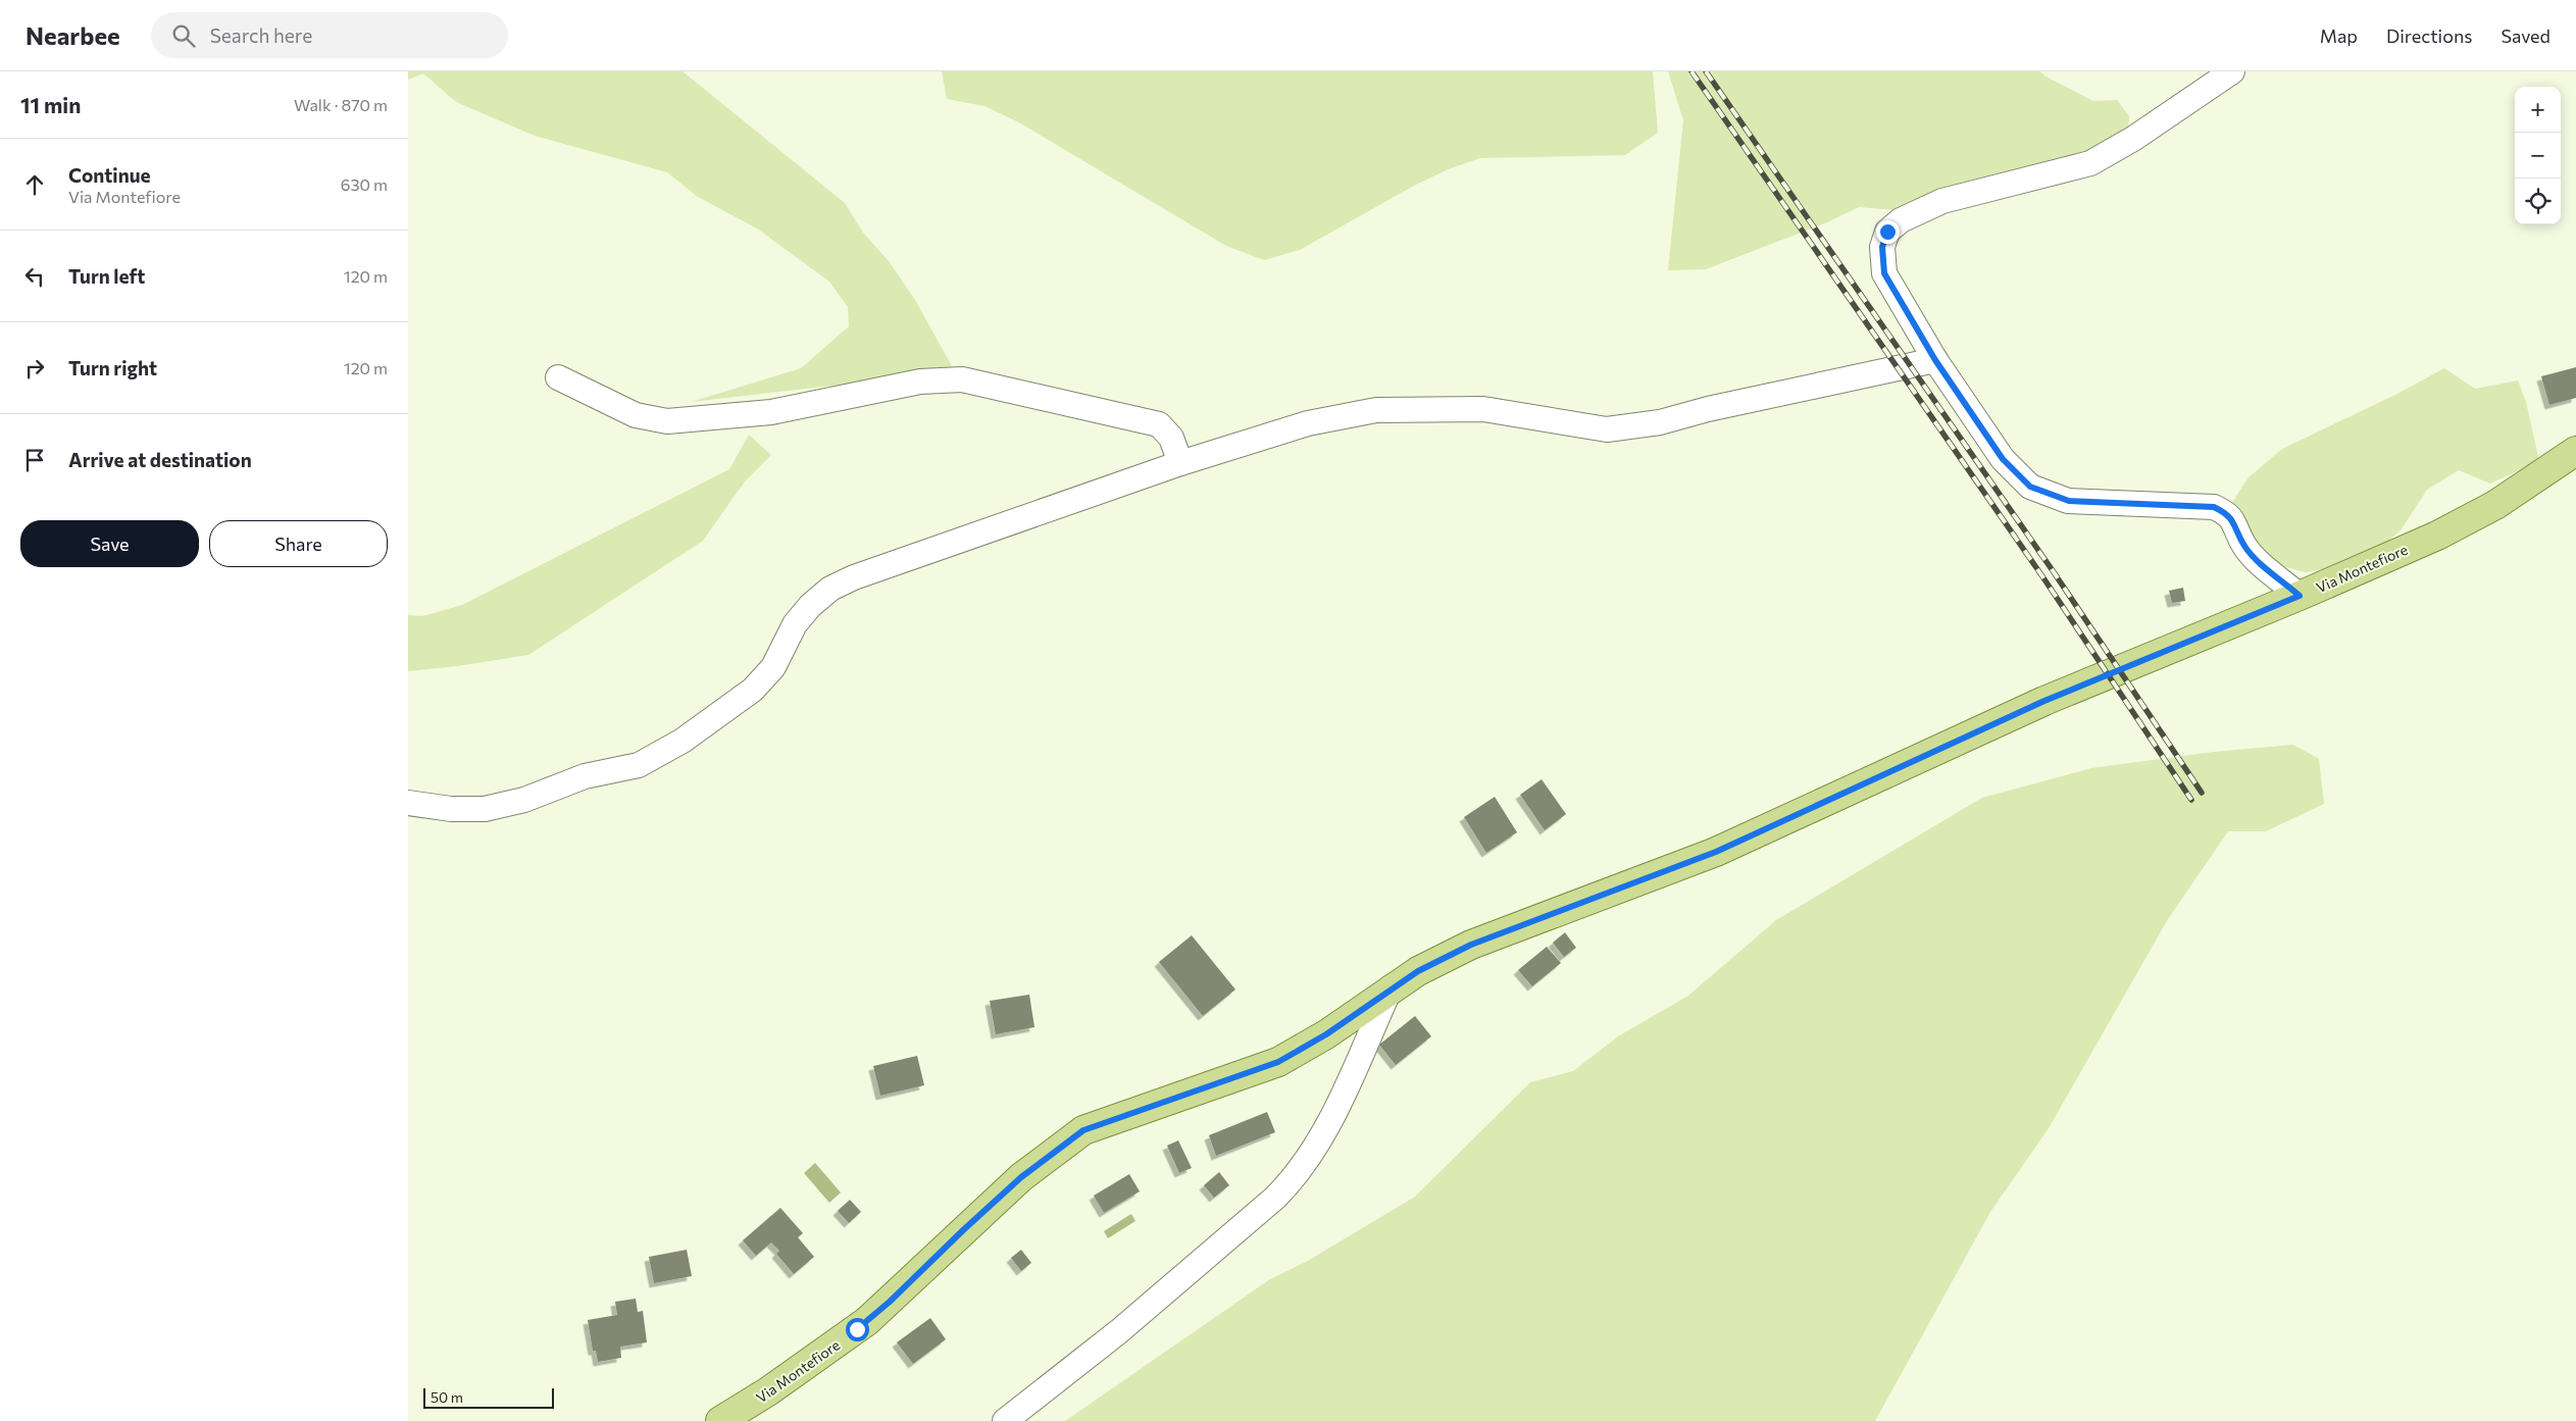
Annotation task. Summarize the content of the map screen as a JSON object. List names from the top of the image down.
{
  "streets": {
    "main road": ["Via Montefiore"]
  },
  "scale_bar": "50 m",
  "page": {
    "header": "Nearbee",
    "search": "Search here",
    "nav": ["Map", "Directions", "Saved"],
    "heading": ["11 min", "Walk · 870 m"],
    "map_buttons": ["+", "−"],
    "list": [
      ["Continue", "Via Montefiore", "630 m"],
      ["Turn left", "120 m"],
      ["Turn right", "120 m"],
      "Arrive at destination"
    ],
    "buttons": ["Save", "Share"],
    "scale": "50 m"
  }
}
